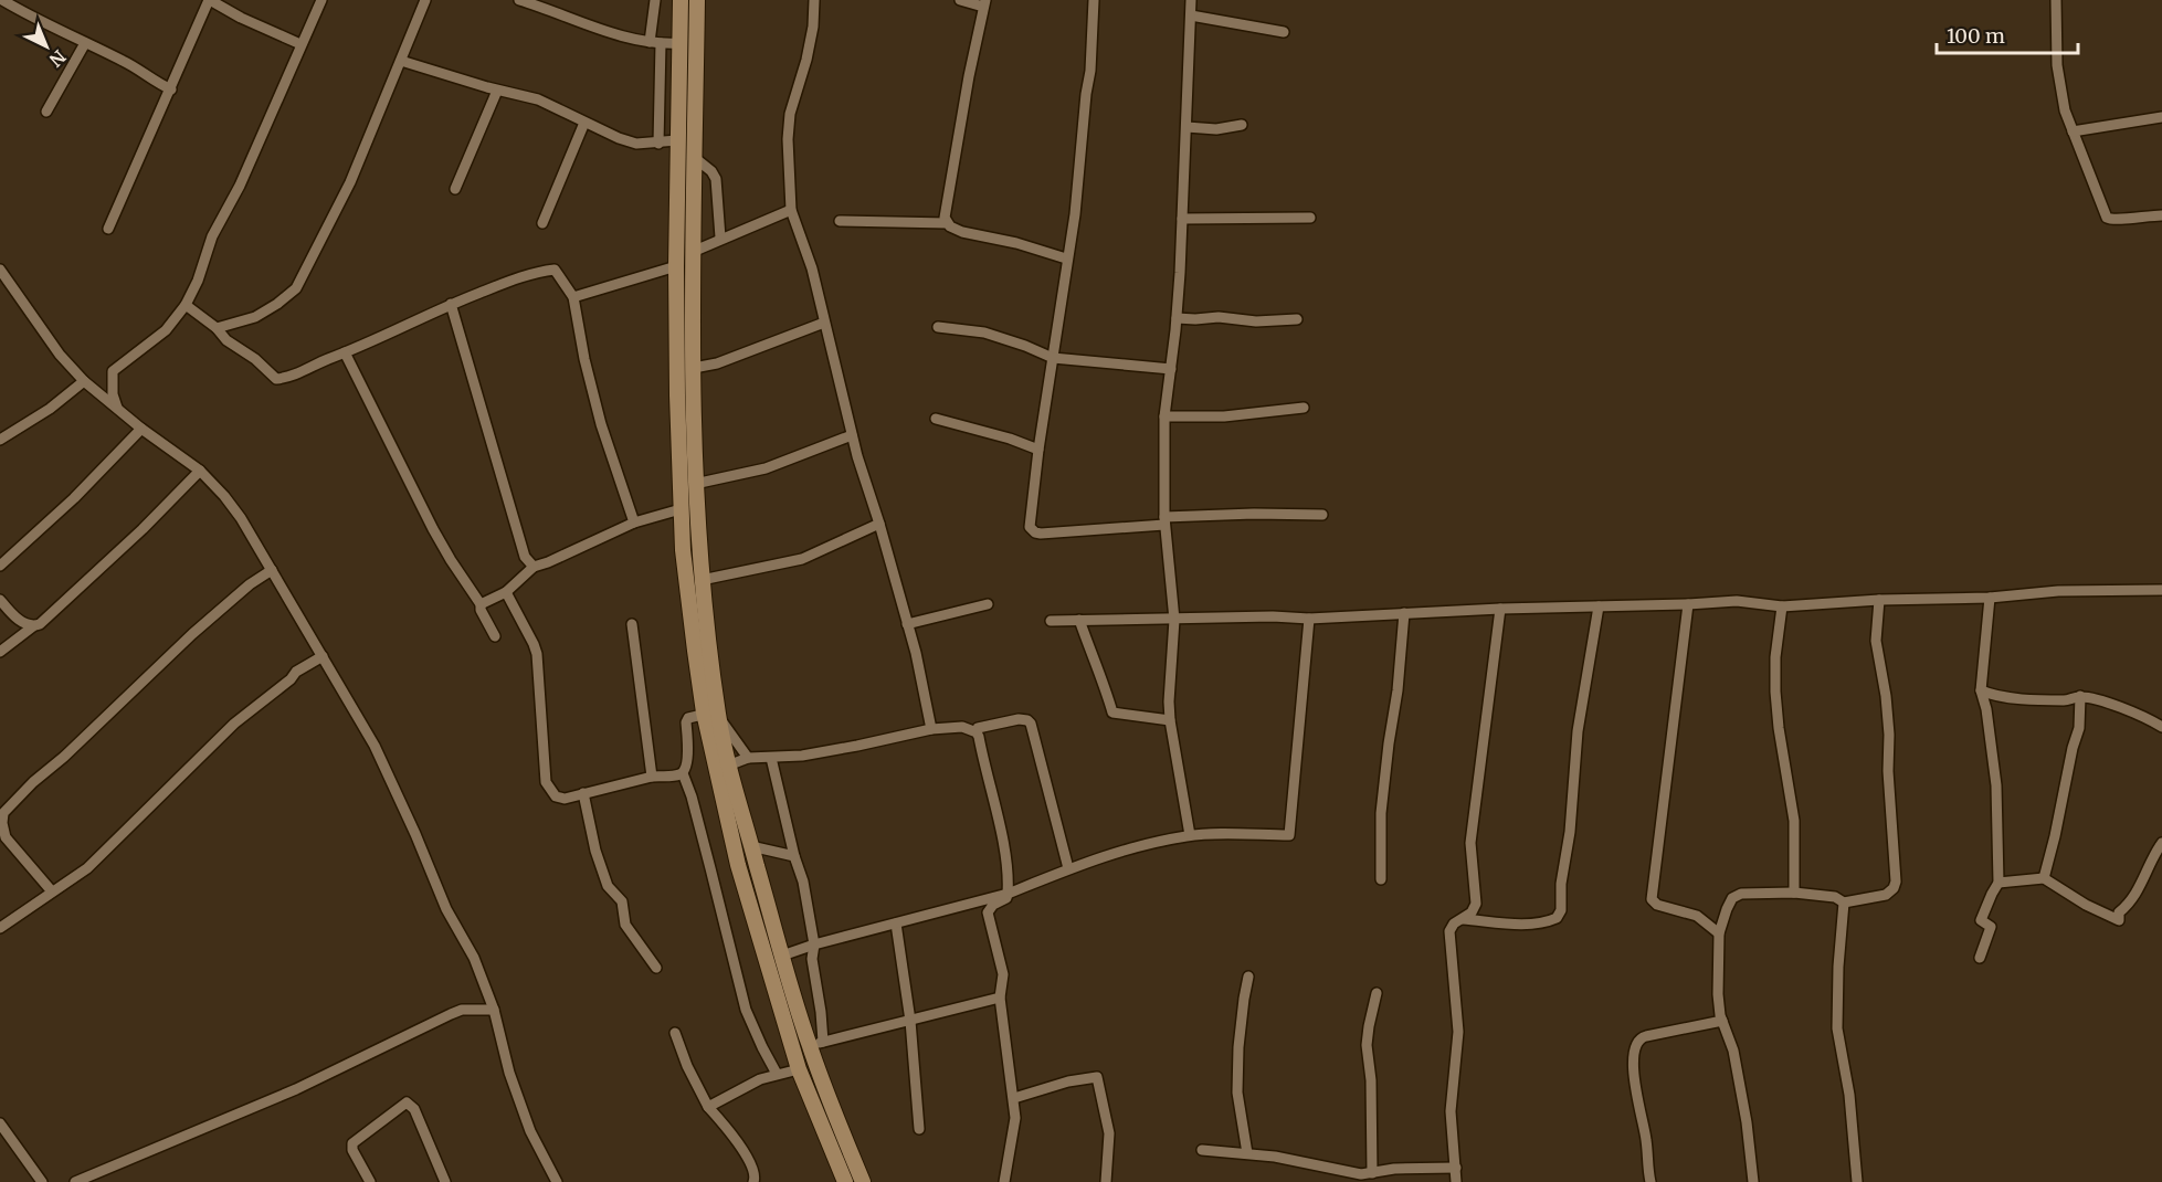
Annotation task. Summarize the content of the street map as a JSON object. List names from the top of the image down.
{
  "scale_bar": "100 m",
  "north": "bottom right"
}
